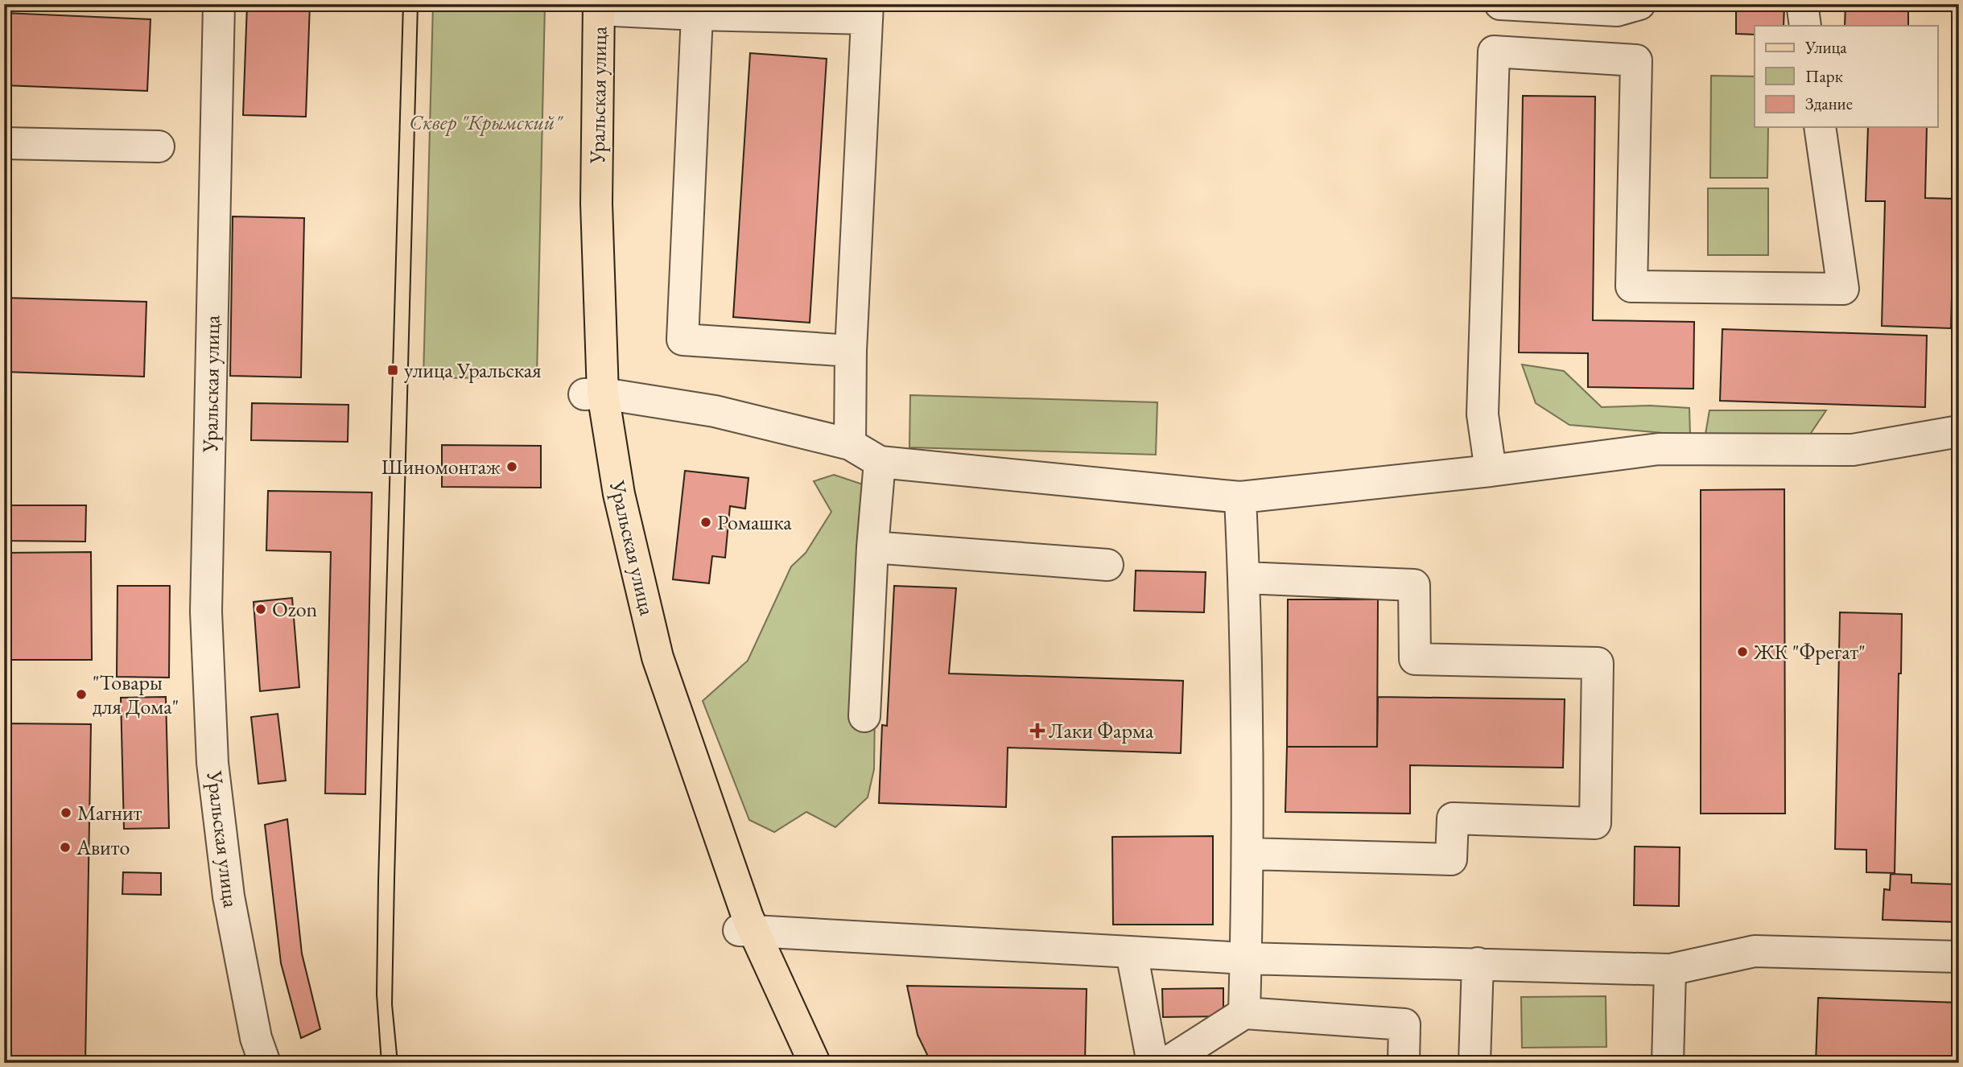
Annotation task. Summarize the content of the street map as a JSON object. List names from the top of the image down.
{
  "streets": {
    "main road": ["Уральская улица"]
  },
  "parks": ["Сквер \"Крымский\""],
  "places": {
    "transit": ["улица Уральская"],
    "other": [
      "Шиномонтаж",
      "Ромашка",
      "Ozon",
      "ЖК \"Фрегат\"",
      "\"Товары для Дома\"",
      "Магнит",
      "Авито"
    ],
    "health": ["Лаки Фарма"]
  },
  "legend": ["Улица", "Парк", "Здание"]
}
